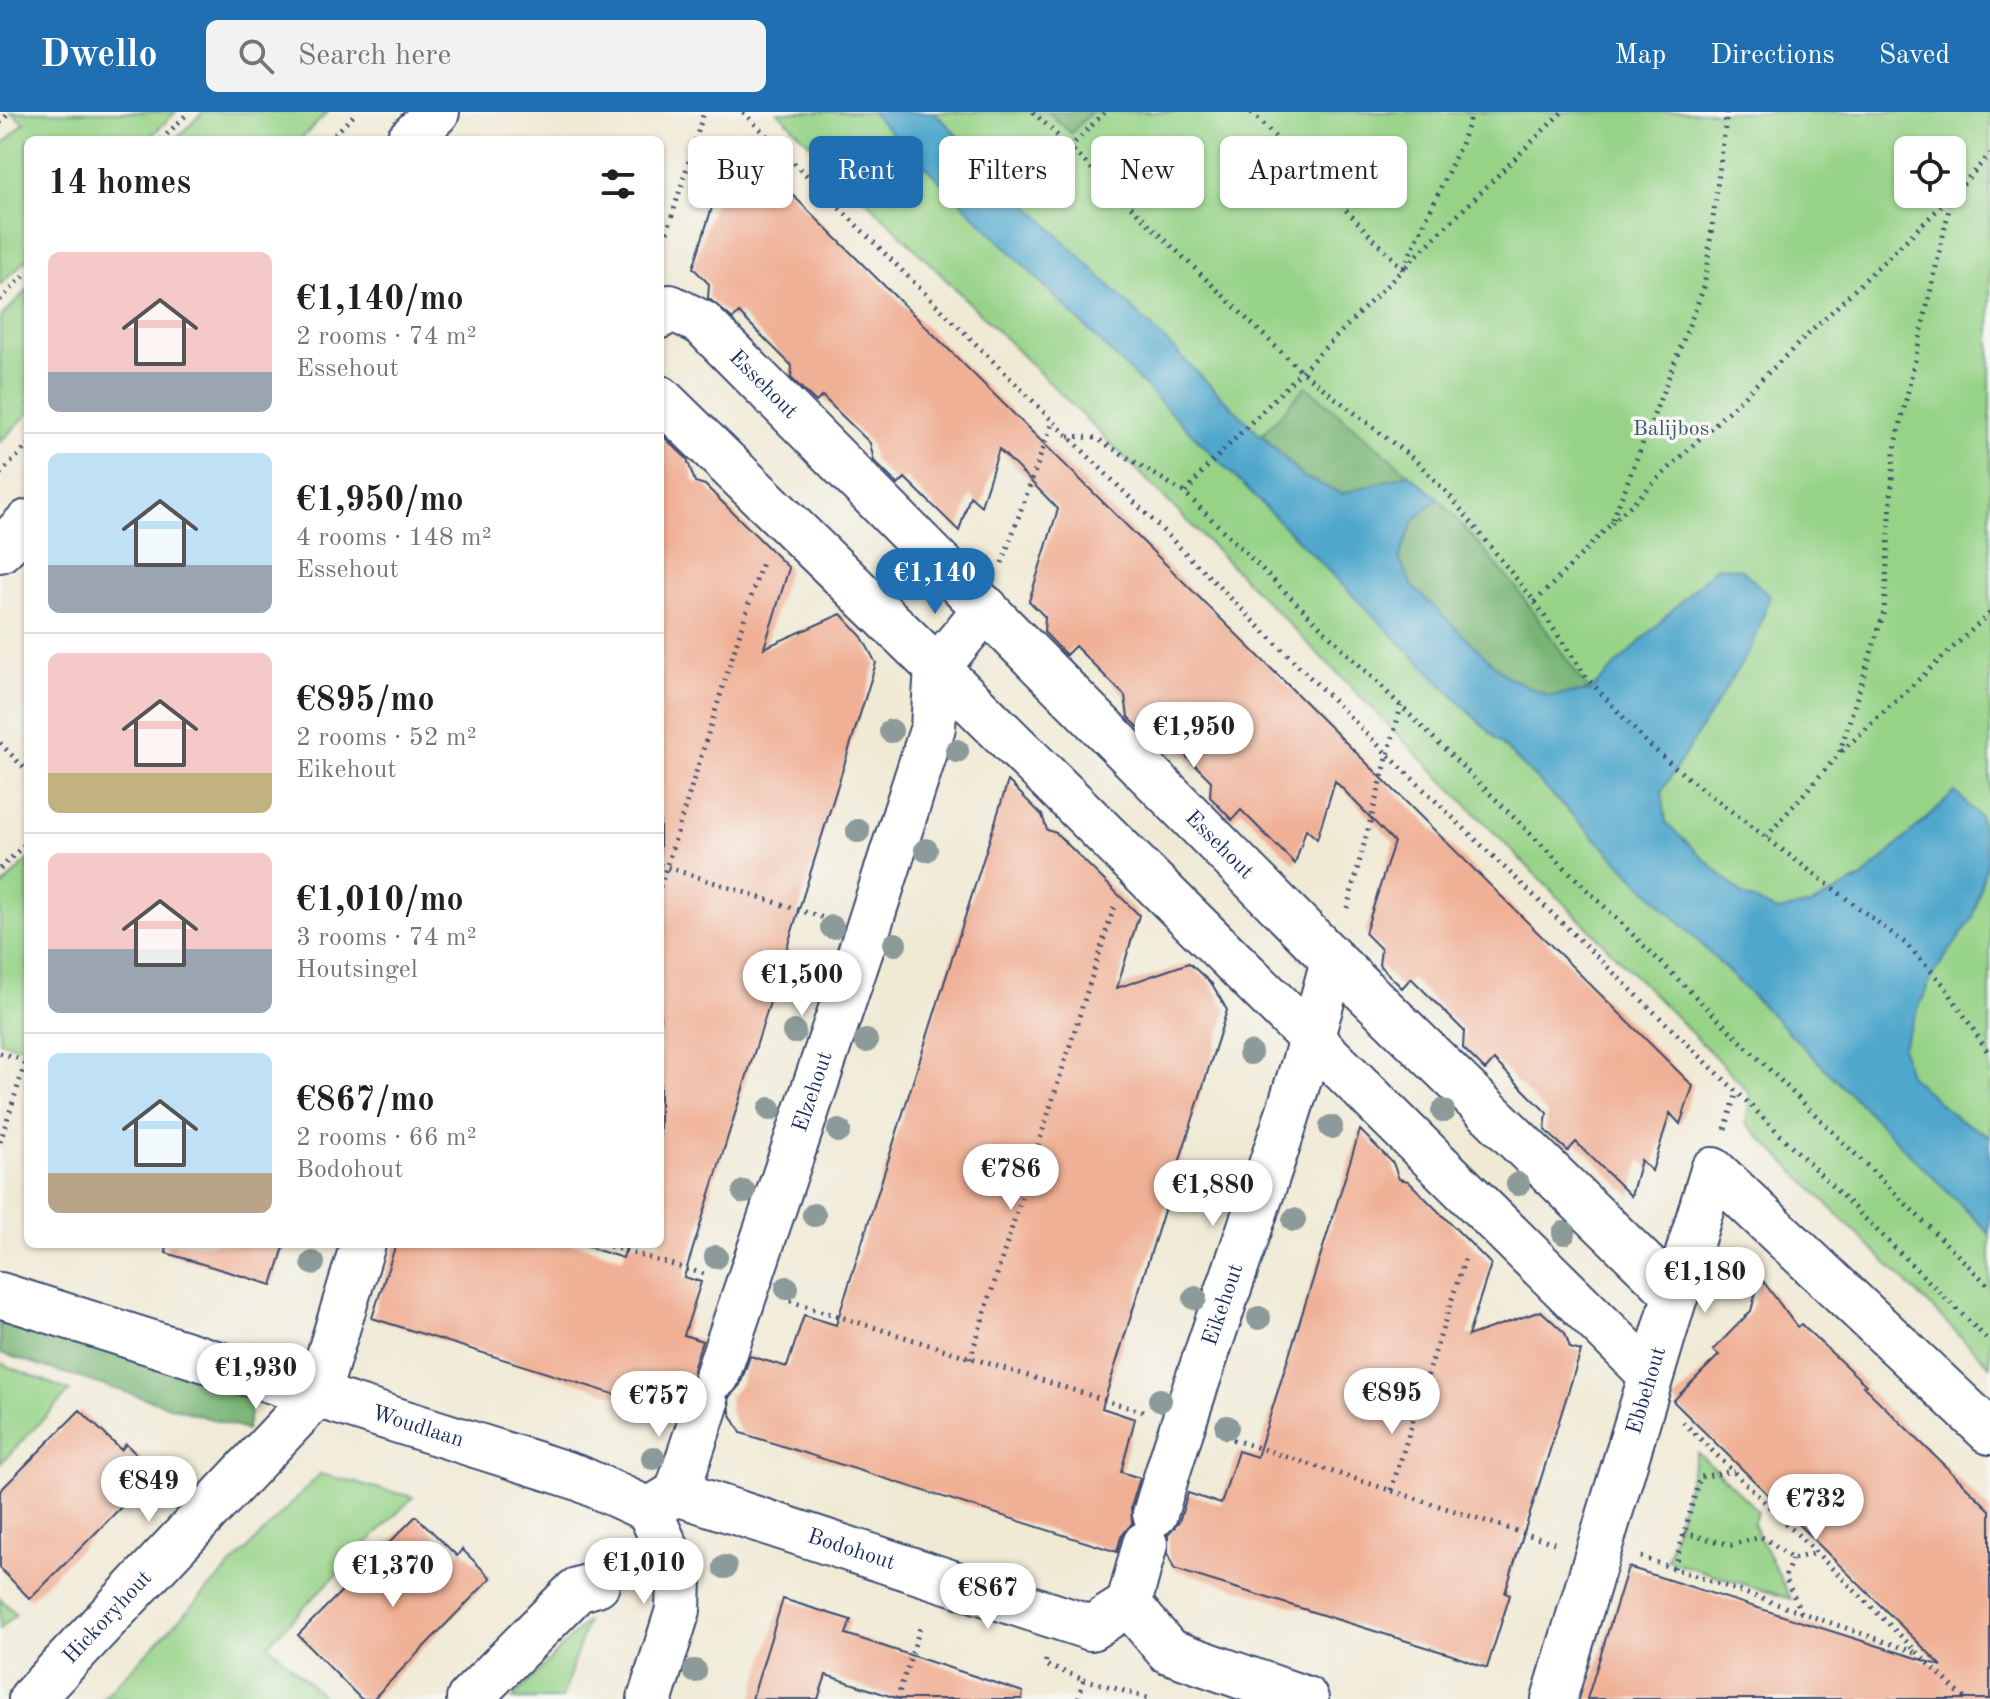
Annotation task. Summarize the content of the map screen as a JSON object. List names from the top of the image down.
{
  "streets": {
    "street": [
      "Essehout",
      "Elzehout",
      "Eikehout",
      "Ebbehout",
      "Woudlaan",
      "Bodohout",
      "Hickoryhout"
    ]
  },
  "crossings": [
    ["Essehout", "Eikehout"],
    ["Essehout", "Ebbehout"],
    ["Elzehout", "Woudlaan"],
    ["Elzehout", "Bodohout"],
    ["Eikehout", "Bodohout"],
    ["Woudlaan", "Bodohout"],
    ["Woudlaan", "Hickoryhout"]
  ],
  "parks": ["Balijbos"],
  "page": {
    "header": "Dwello",
    "search": "Search here",
    "nav": ["Map", "Directions", "Saved"],
    "chip": [
      "Buy",
      "Rent",
      "Filters",
      "New",
      "Apartment"
    ],
    "heading": "14 homes",
    "list": [
      {
        "name": "€1,140/mo",
        "note": "2 rooms · 74 m² · Essehout"
      },
      {
        "name": "€1,950/mo",
        "note": "4 rooms · 148 m² · Essehout"
      },
      {
        "name": "€895/mo",
        "note": "2 rooms · 52 m² · Eikehout"
      },
      {
        "name": "€1,010/mo",
        "note": "3 rooms · 74 m² · Houtsingel"
      },
      {
        "name": "€867/mo",
        "note": "2 rooms · 66 m² · Bodohout"
      }
    ],
    "price": [
      "€1,140",
      "€1,950",
      "€1,500",
      "€786",
      "€1,880",
      "€1,180",
      "€1,930",
      "€895",
      "€757",
      "€849",
      "€732",
      "€1,010",
      "€1,370",
      "€867"
    ]
  }
}
